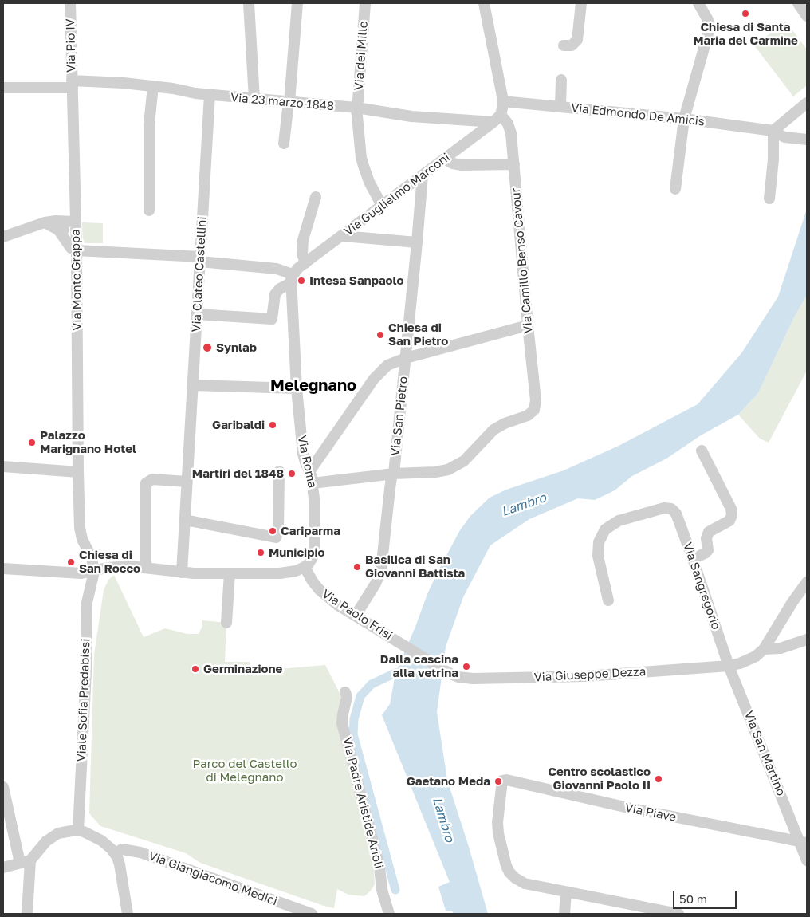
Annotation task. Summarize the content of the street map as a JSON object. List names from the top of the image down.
{
  "streets": {
    "street": [
      "Via Pio IV",
      "Via dei Mille",
      "Via 23 marzo 1848",
      "Via Edmondo De Amicis",
      "Via Guglielmo Marconi",
      "Via Camillo Benso Cavour",
      "Via Clateo Castellini",
      "Via Monte Grappa",
      "Via San Pietro",
      "Via Roma",
      "Via Sangregorio",
      "Via Paolo Frisi",
      "Via Giuseppe Dezza",
      "Viale Sofia Predabissi",
      "Via San Martino",
      "Via Padre Aristide Arioli",
      "Via Piave",
      "Via Giangiacomo Medici"
    ]
  },
  "crossings": [
    ["Via Pio IV", "Via 23 marzo 1848"],
    ["Via Pio IV", "Via Monte Grappa"],
    ["Via dei Mille", "Via 23 marzo 1848"],
    ["Via dei Mille", "Via Guglielmo Marconi"],
    ["Via 23 marzo 1848", "Via Guglielmo Marconi"],
    ["Via 23 marzo 1848", "Via Camillo Benso Cavour"],
    ["Via 23 marzo 1848", "Via Clateo Castellini"],
    ["Via 23 marzo 1848", "Via Monte Grappa"],
    ["Via Guglielmo Marconi", "Via Camillo Benso Cavour"],
    ["Via Guglielmo Marconi", "Via San Pietro"],
    ["Via Guglielmo Marconi", "Via Roma"],
    ["Via Camillo Benso Cavour", "Via San Pietro"],
    ["Via Monte Grappa", "Viale Sofia Predabissi"],
    ["Via San Pietro", "Via Paolo Frisi"],
    ["Via Roma", "Via Paolo Frisi"],
    ["Via Sangregorio", "Via Giuseppe Dezza"],
    ["Via Sangregorio", "Via San Martino"],
    ["Via Paolo Frisi", "Via Giuseppe Dezza"],
    ["Via Giuseppe Dezza", "Via San Martino"],
    ["Via San Martino", "Via Piave"]
  ],
  "districts": ["Melegnano"],
  "water": ["Lambro"],
  "parks": ["Parco del Castello di Melegnano"],
  "places": [
    "Chiesa di Santa Maria del Carmine",
    "Intesa Sanpaolo",
    "Chiesa di San Pietro",
    "Synlab",
    "Garibaldi",
    "Palazzo Marignano Hotel",
    "Martiri del 1848",
    "Cariparma",
    "Municipio",
    "Chiesa di San Rocco",
    "Basilica di San Giovanni Battista",
    "Dalla cascina alla vetrina",
    "Germinazione",
    "Centro scolastico Giovanni Paolo II",
    "Gaetano Meda"
  ],
  "scale_bar": "50 m"
}
